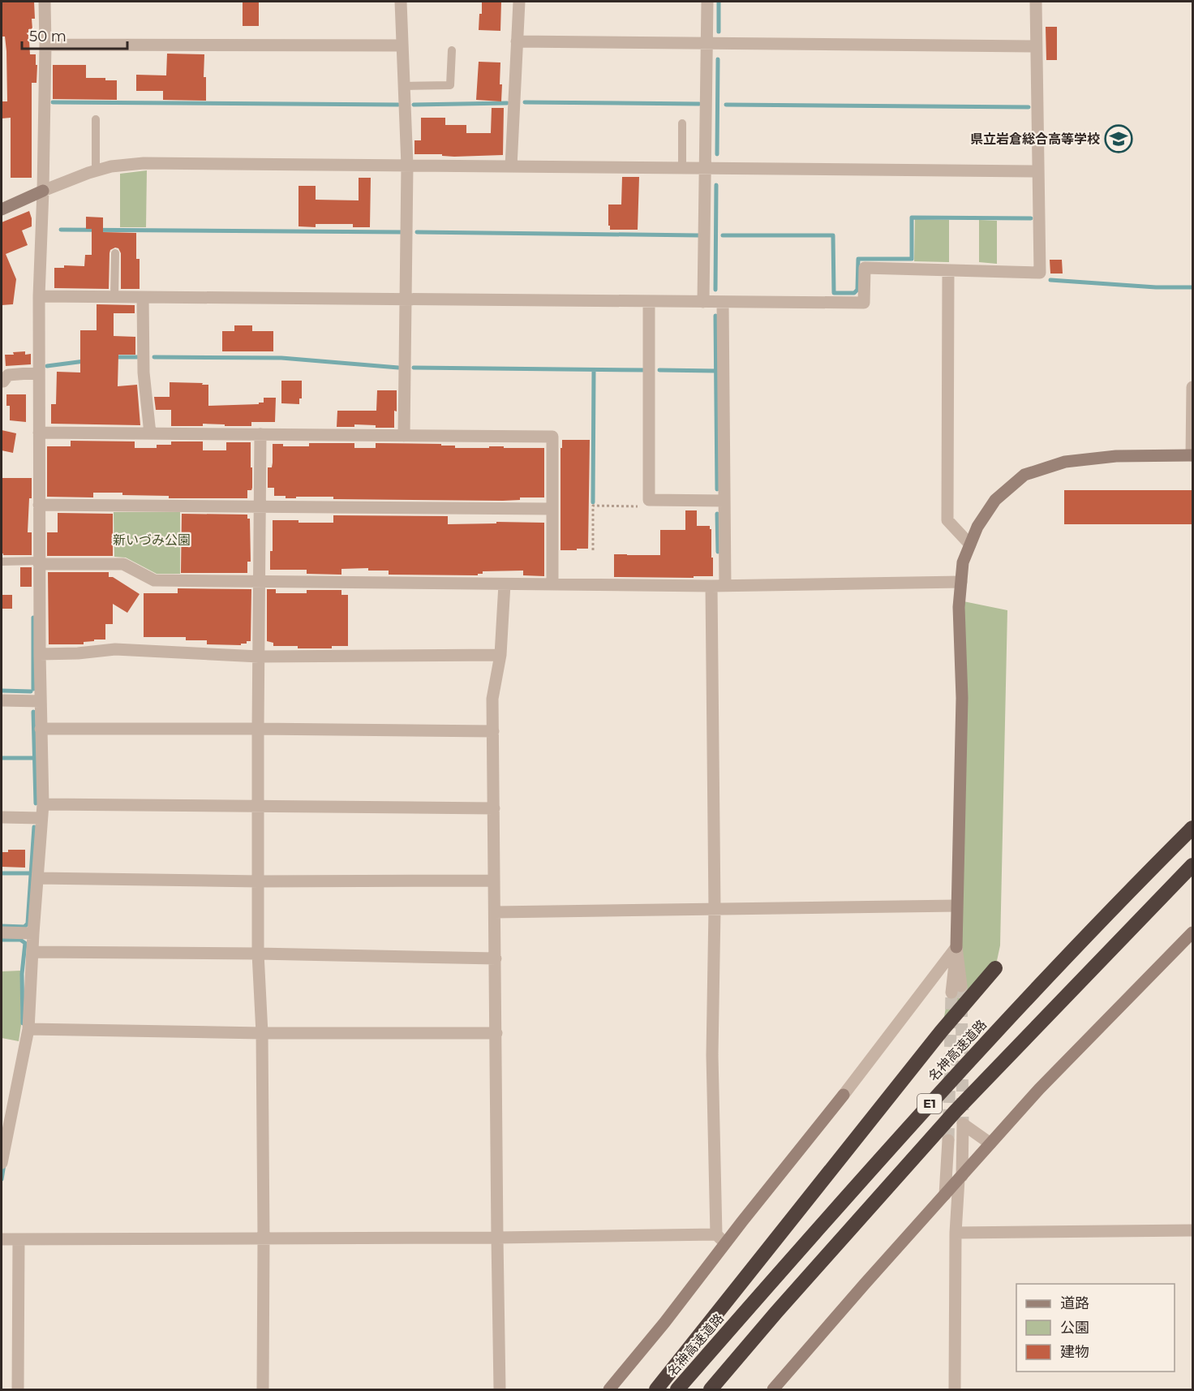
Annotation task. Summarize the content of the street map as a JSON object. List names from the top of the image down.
{
  "streets": {
    "highway": ["名神高速道路", "E1"]
  },
  "parks": ["新いづみ公園"],
  "places": {
    "school or university": ["県立岩倉総合高等学校"]
  },
  "legend": ["道路", "公園", "建物"],
  "scale_bar": "50 m"
}
